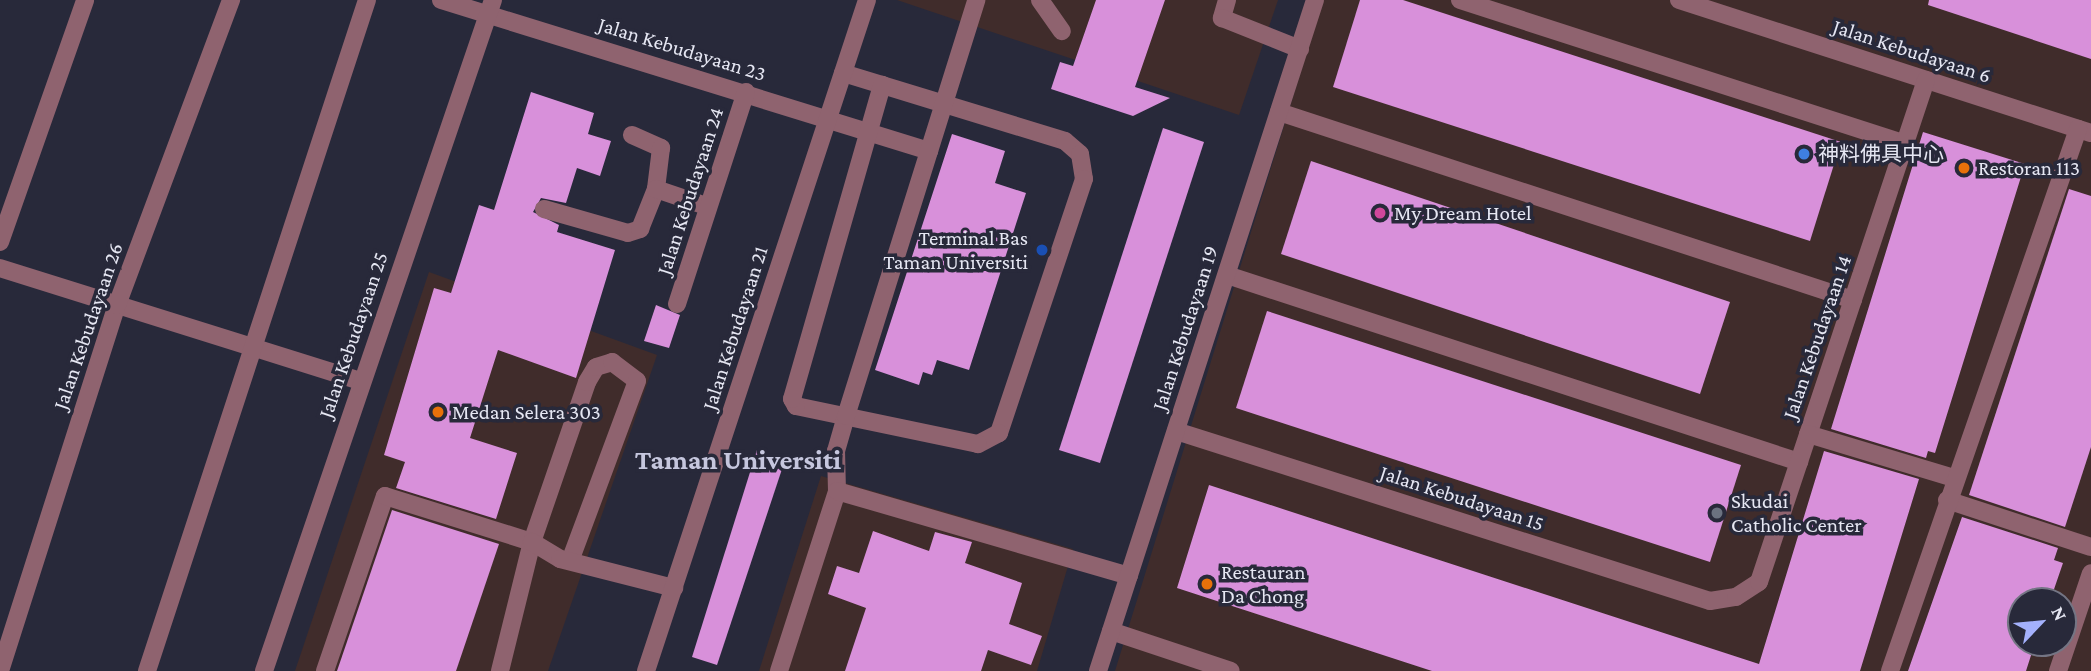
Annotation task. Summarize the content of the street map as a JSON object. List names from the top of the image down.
{
  "streets": {
    "street": [
      "Jalan Kebudayaan 23",
      "Jalan Kebudayaan 6",
      "Jalan Kebudayaan 24",
      "Jalan Kebudayaan 26",
      "Jalan Kebudayaan 21",
      "Jalan Kebudayaan 19",
      "Jalan Kebudayaan 25",
      "Jalan Kebudayaan 14",
      "Jalan Kebudayaan 15"
    ]
  },
  "crossings": [
    ["Jalan Kebudayaan 23", "Jalan Kebudayaan 24"],
    ["Jalan Kebudayaan 23", "Jalan Kebudayaan 21"],
    ["Jalan Kebudayaan 23", "Jalan Kebudayaan 25"],
    ["Jalan Kebudayaan 6", "Jalan Kebudayaan 14"],
    ["Jalan Kebudayaan 19", "Jalan Kebudayaan 15"],
    ["Jalan Kebudayaan 14", "Jalan Kebudayaan 15"]
  ],
  "districts": ["Taman Universiti"],
  "places": [
    "神料佛具中心",
    "Restoran 113",
    "My Dream Hotel",
    "Terminal Bas Taman Universiti",
    "Medan Selera 303",
    "Skudai Catholic Center",
    "Restauran Da Chong"
  ],
  "north": "top right"
}
